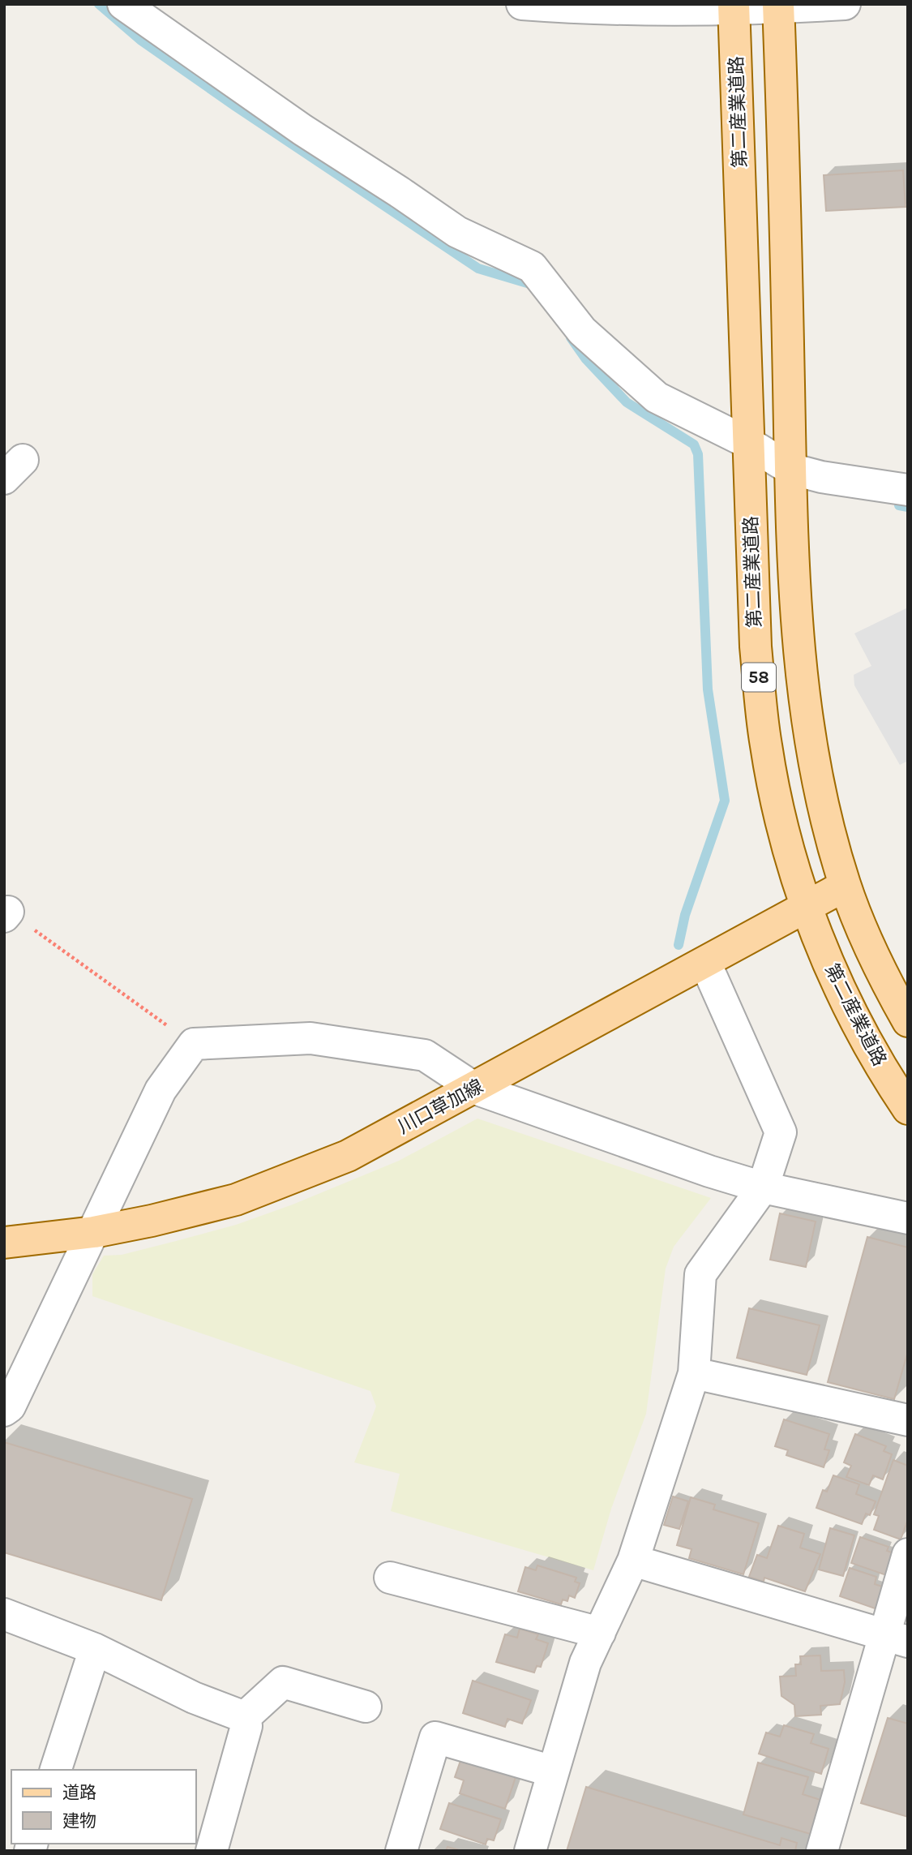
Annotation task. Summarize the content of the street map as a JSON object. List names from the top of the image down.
{
  "streets": {
    "main road": ["第二産業道路", "58", "川口草加線"]
  },
  "crossings": [
    ["第二産業道路", "川口草加線"],
    ["58", "川口草加線"]
  ],
  "legend": ["道路", "建物"]
}
